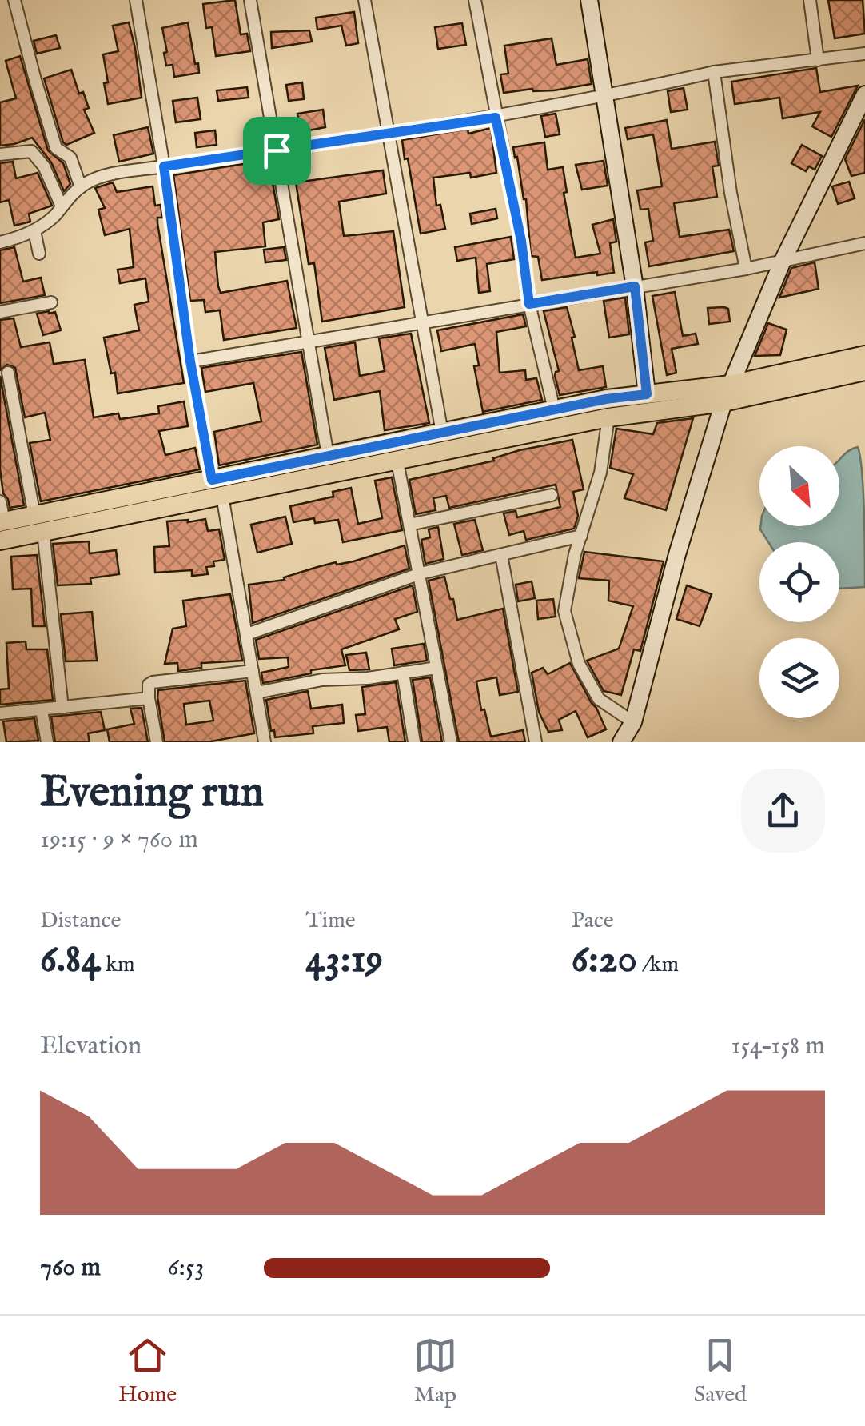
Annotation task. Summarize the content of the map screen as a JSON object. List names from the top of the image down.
{
  "north": "bottom right",
  "page": {
    "heading": ["Evening run", "19:15 · 9 × 760 m"],
    "stats": [
      ["Distance", "6.84 km"],
      ["Time", "43:19"],
      ["Pace", "6:20 /km"]
    ],
    "chart": ["Elevation", "154–158 m"],
    "list": [
      {
        "name": "760 m",
        "note": "6:53"
      }
    ],
    "tabs": ["Home", "Map", "Saved"]
  }
}
